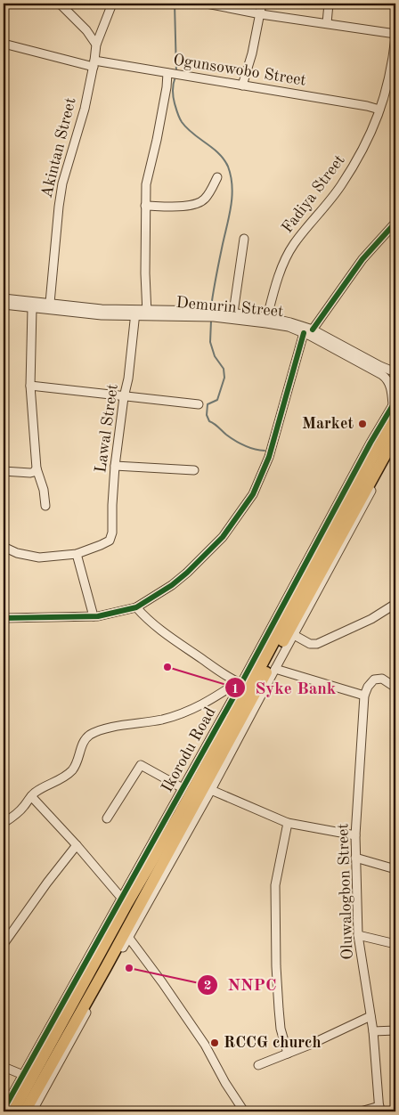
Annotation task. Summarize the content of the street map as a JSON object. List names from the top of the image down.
{
  "streets": {
    "highway": ["Ikorodu Road"],
    "street": [
      "Ogunsowobo Street",
      "Akintan Street",
      "Fadiya Street",
      "Demurin Street",
      "Lawal Street",
      "Oluwalogbon Street"
    ]
  },
  "crossings": [
    ["Ogunsowobo Street", "Akintan Street"],
    ["Ogunsowobo Street", "Fadiya Street"],
    ["Akintan Street", "Demurin Street"],
    ["Fadiya Street", "Demurin Street"],
    ["Demurin Street", "Lawal Street"],
    ["Demurin Street", "Ikorodu Road"]
  ],
  "places": [
    "Market",
    "Syke Bank",
    "NNPC",
    "RCCG church"
  ]
}
